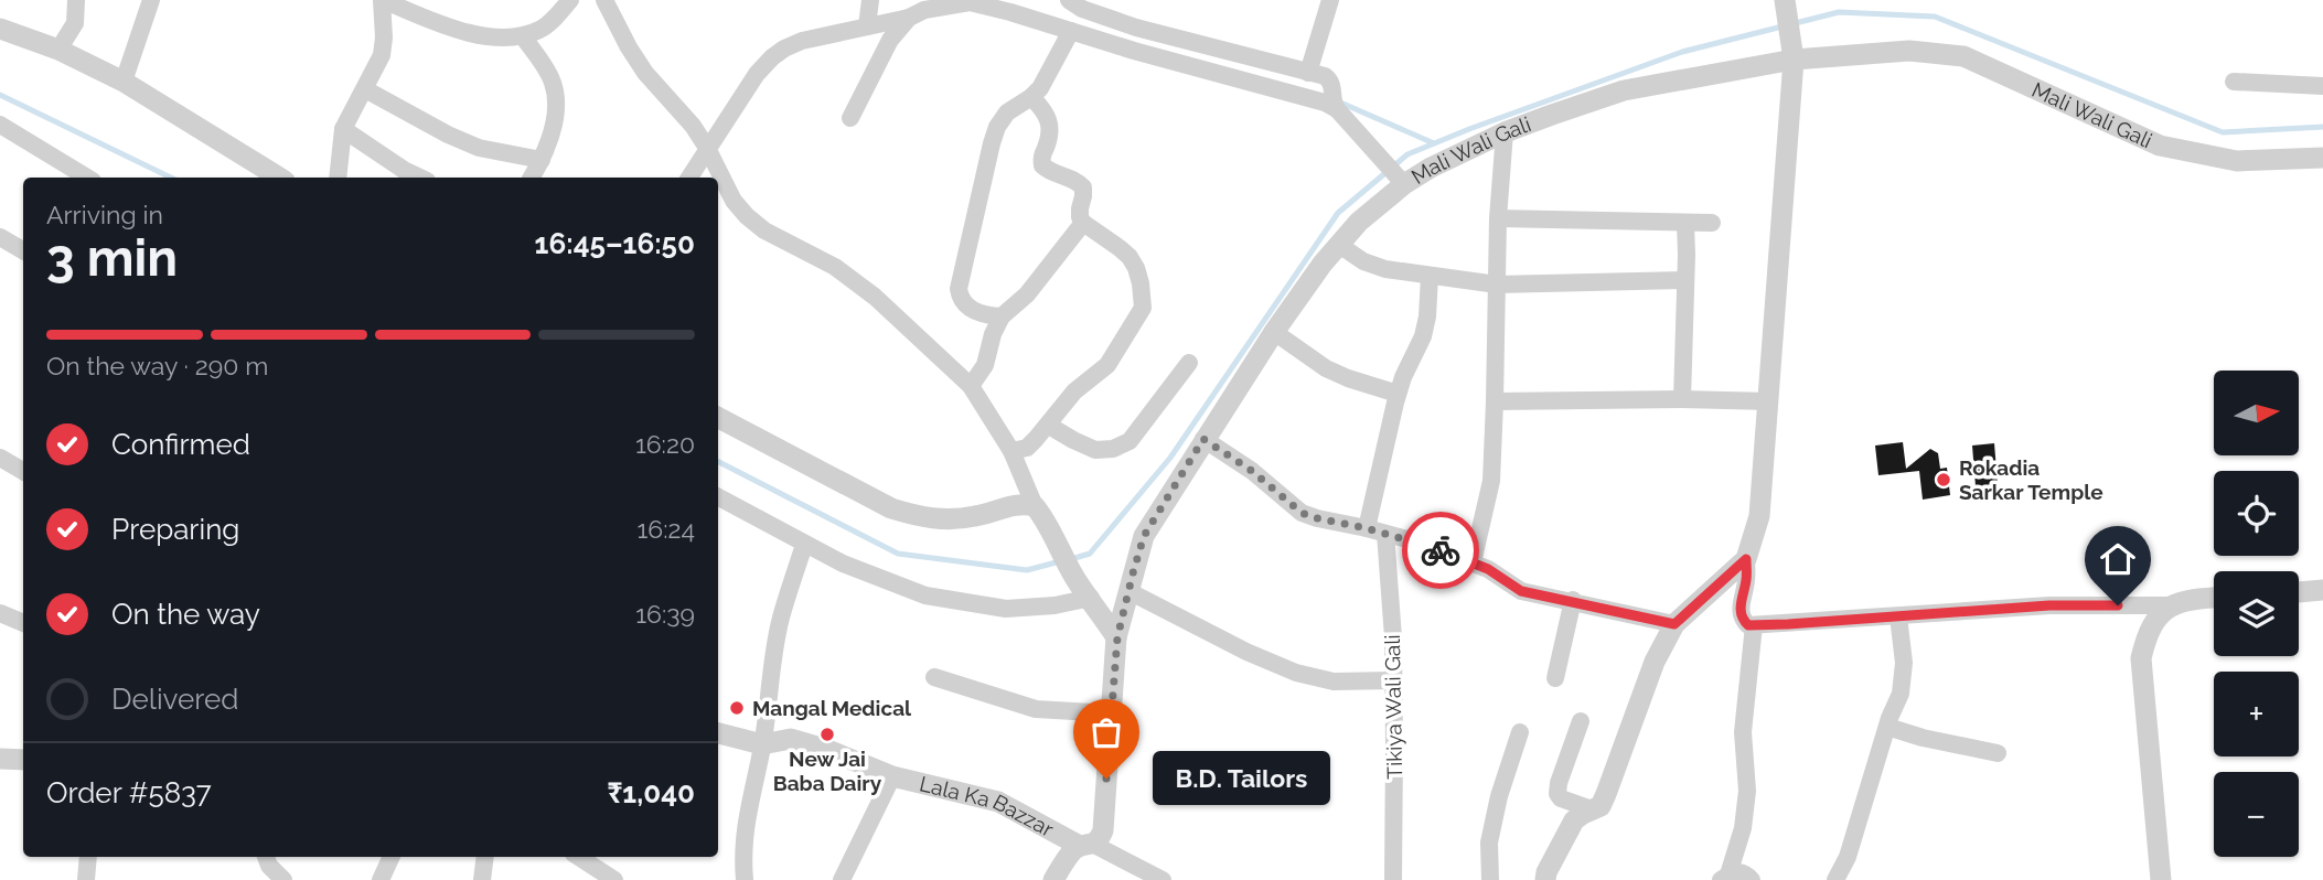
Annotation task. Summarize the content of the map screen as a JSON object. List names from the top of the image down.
{
  "streets": {
    "street": ["Mali Wali Gali", "Tikiya Wali Gali", "Lala Ka Bazzar"]
  },
  "crossings": [
    ["Mali Wali Gali", "Lala Ka Bazzar"]
  ],
  "places": [
    "Rokadia Sarkar Temple",
    "Mangal Medical",
    "New Jai Baba Dairy",
    "B.D. Tailors"
  ],
  "north": "right",
  "page": {
    "heading": ["3 min", "Arriving in", "16:45–16:50"],
    "panel": ["Order #5837", "₹1,040"],
    "bar": "On the way · 290 m",
    "map_buttons": ["+", "−"],
    "list": [
      ["Confirmed", "16:20"],
      ["Preparing", "16:24"],
      ["On the way", "16:39"],
      "Delivered"
    ],
    "bubble": "B.D. Tailors"
  }
}
